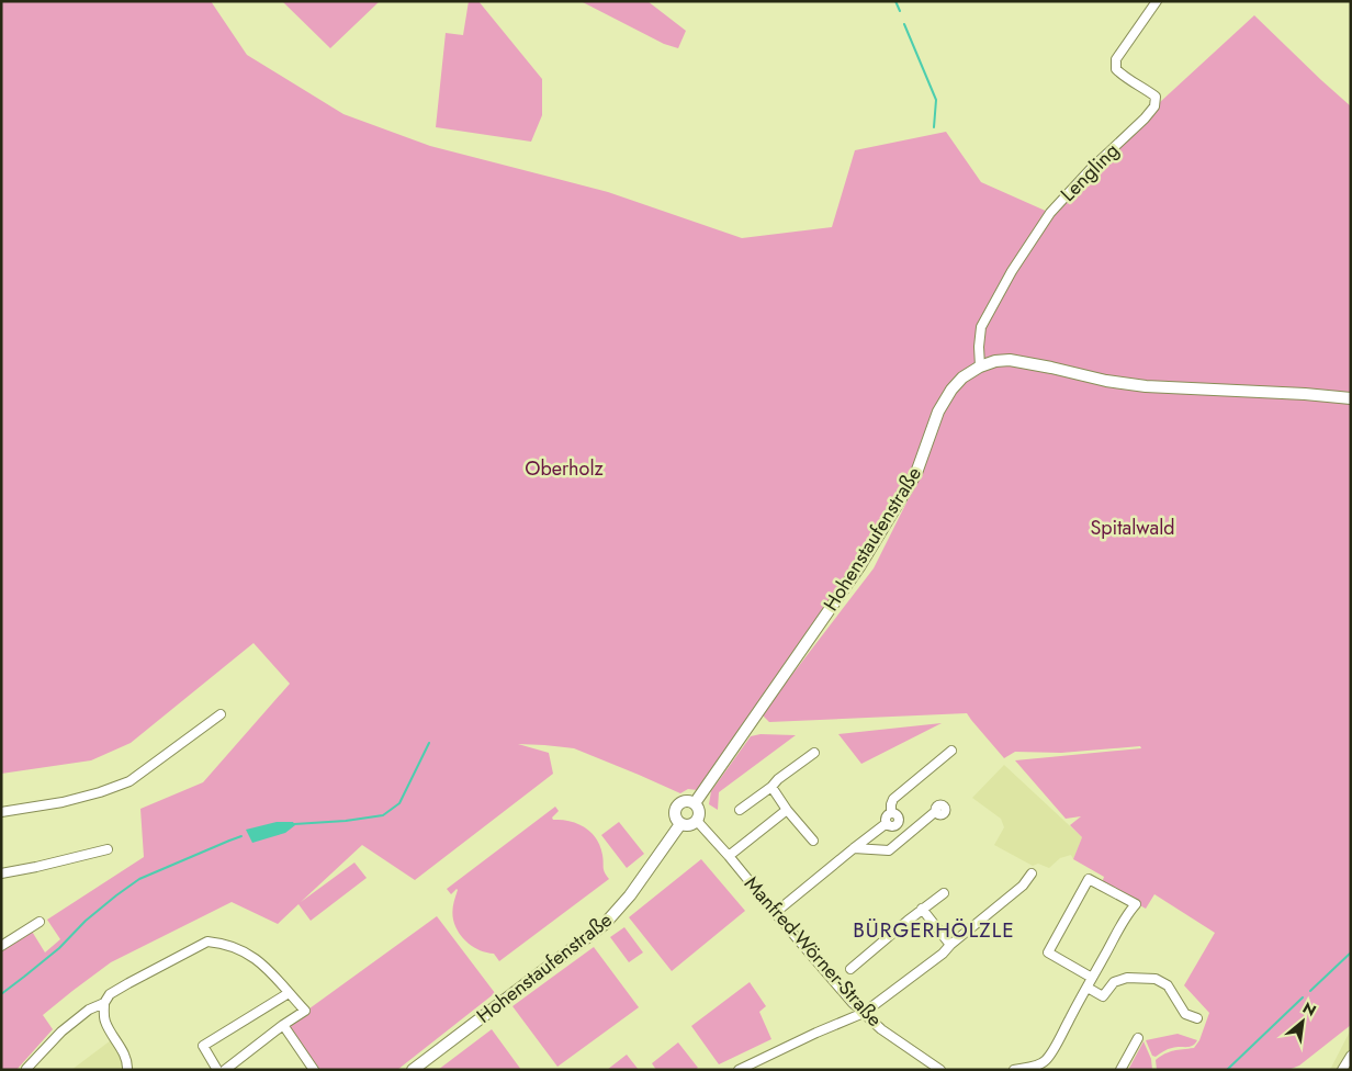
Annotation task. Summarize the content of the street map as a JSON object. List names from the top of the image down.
{
  "streets": {
    "main road": ["Hohenstaufenstraße"],
    "street": ["Lengling", "Manfred-Wörner-Straße"]
  },
  "crossings": [
    ["Lengling", "Hohenstaufenstraße"],
    ["Hohenstaufenstraße", "Manfred-Wörner-Straße"]
  ],
  "districts": ["BÜRGERHÖLZLE"],
  "parks": ["Oberholz", "Spitalwald"],
  "north": "top right"
}
